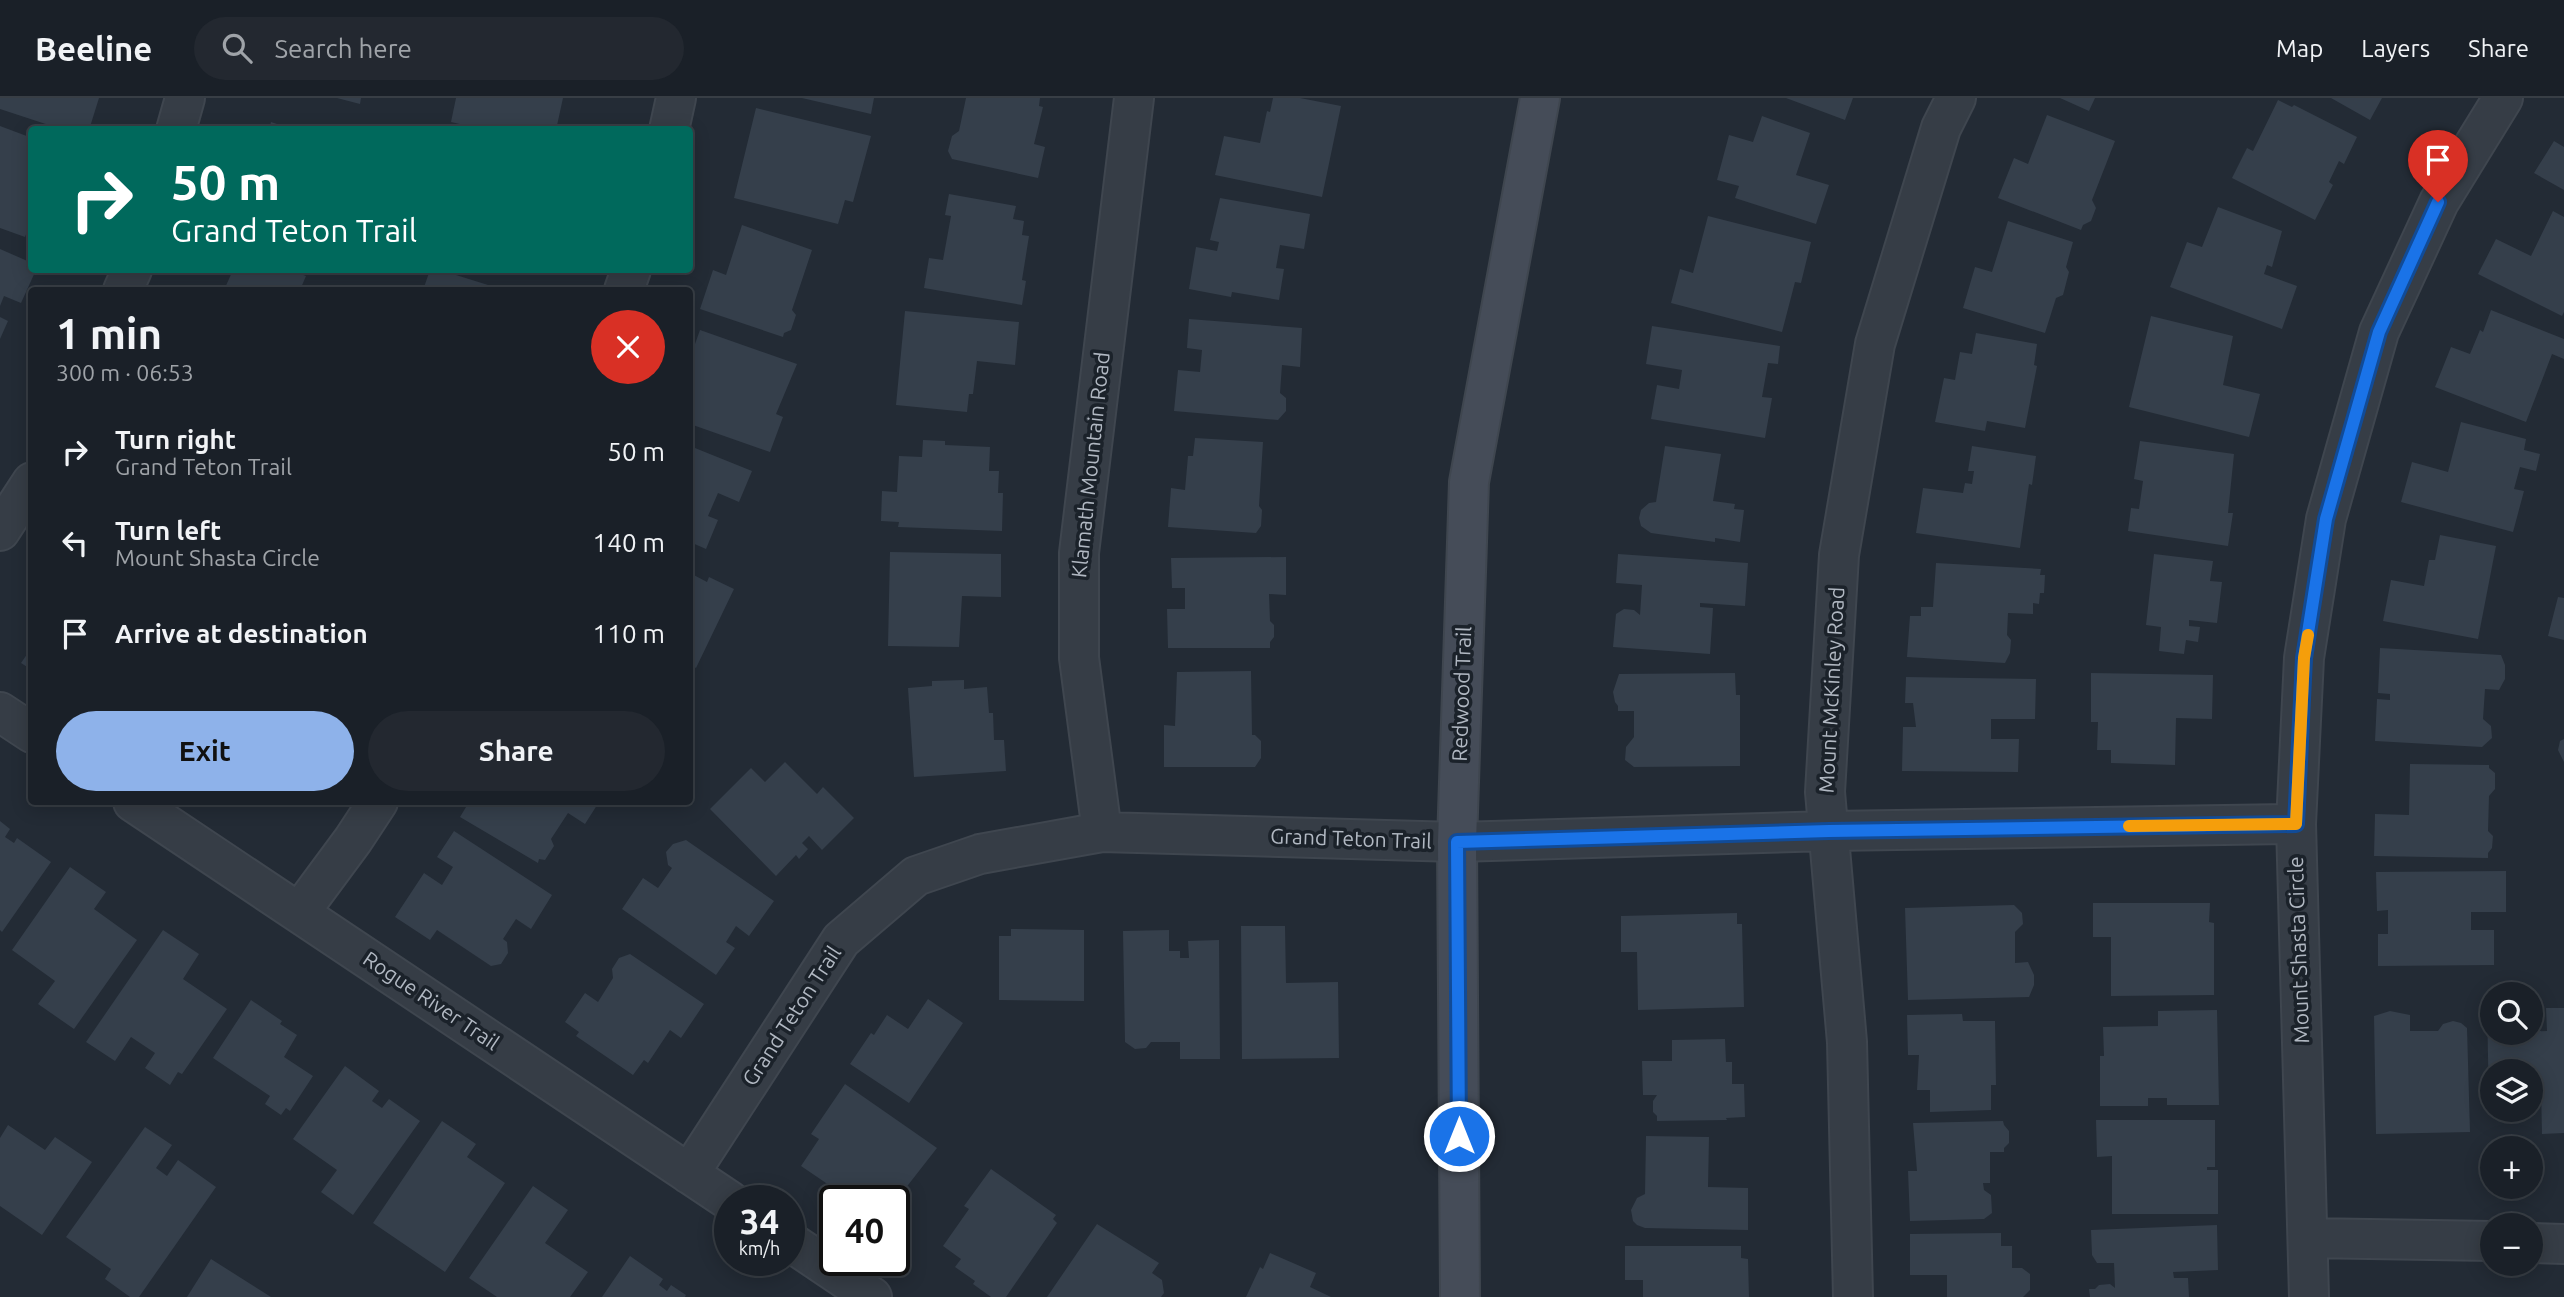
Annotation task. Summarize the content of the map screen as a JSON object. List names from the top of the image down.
{
  "streets": {
    "street": [
      "Klamath Mountain Road",
      "Mount McKinley Road",
      "Redwood Trail",
      "Grand Teton Trail",
      "Mount Shasta Circle",
      "Rogue River Trail"
    ]
  },
  "crossings": [
    ["Klamath Mountain Road", "Grand Teton Trail"],
    ["Mount McKinley Road", "Grand Teton Trail"],
    ["Redwood Trail", "Grand Teton Trail"],
    ["Grand Teton Trail", "Mount Shasta Circle"],
    ["Grand Teton Trail", "Rogue River Trail"]
  ],
  "page": {
    "header": "Beeline",
    "search": "Search here",
    "nav": ["Map", "Layers", "Share"],
    "turn": ["50 m", "Grand Teton Trail"],
    "heading": ["1 min", "300 m · 06:53"],
    "list": [
      {
        "name": "Turn right",
        "note": "Grand Teton Trail",
        "value": "50 m"
      },
      {
        "name": "Turn left",
        "note": "Mount Shasta Circle",
        "value": "140 m"
      },
      {
        "name": "Arrive at destination",
        "value": "110 m"
      }
    ],
    "buttons": ["Exit", "Share"],
    "map_buttons": ["+", "−"],
    "speed": "34 km/h",
    "limit": "40"
  }
}
